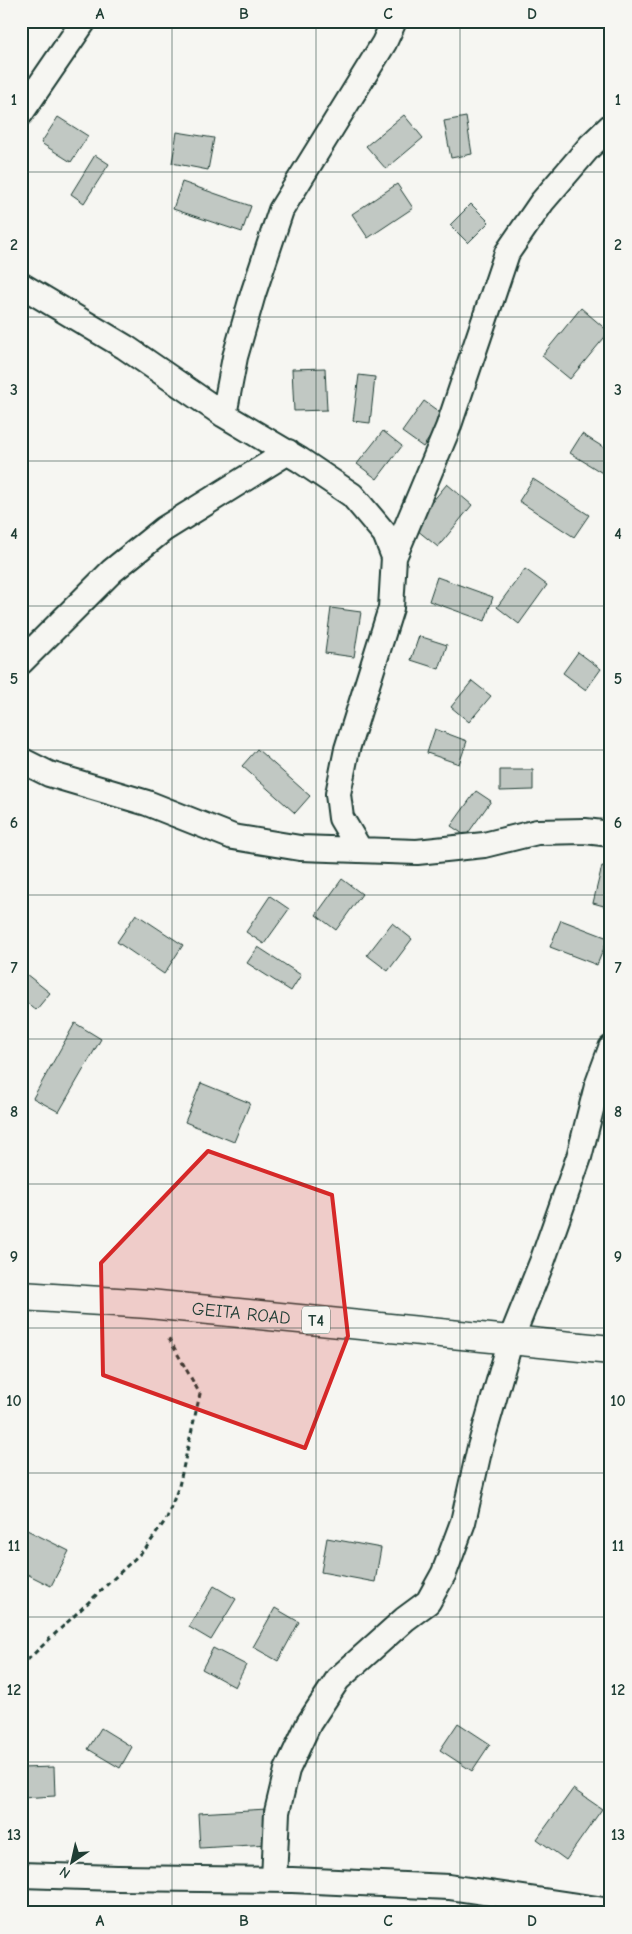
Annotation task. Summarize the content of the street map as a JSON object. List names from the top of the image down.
{
  "streets": {
    "highway": ["GEITA ROAD", "T4"]
  },
  "north": "bottom left",
  "grid": {
    "columns": [
      "A",
      "B",
      "C",
      "D"
    ],
    "rows": [
      "1",
      "2",
      "3",
      "4",
      "5",
      "6",
      "7",
      "8",
      "9",
      "10",
      "11",
      "12",
      "13"
    ]
  }
}
